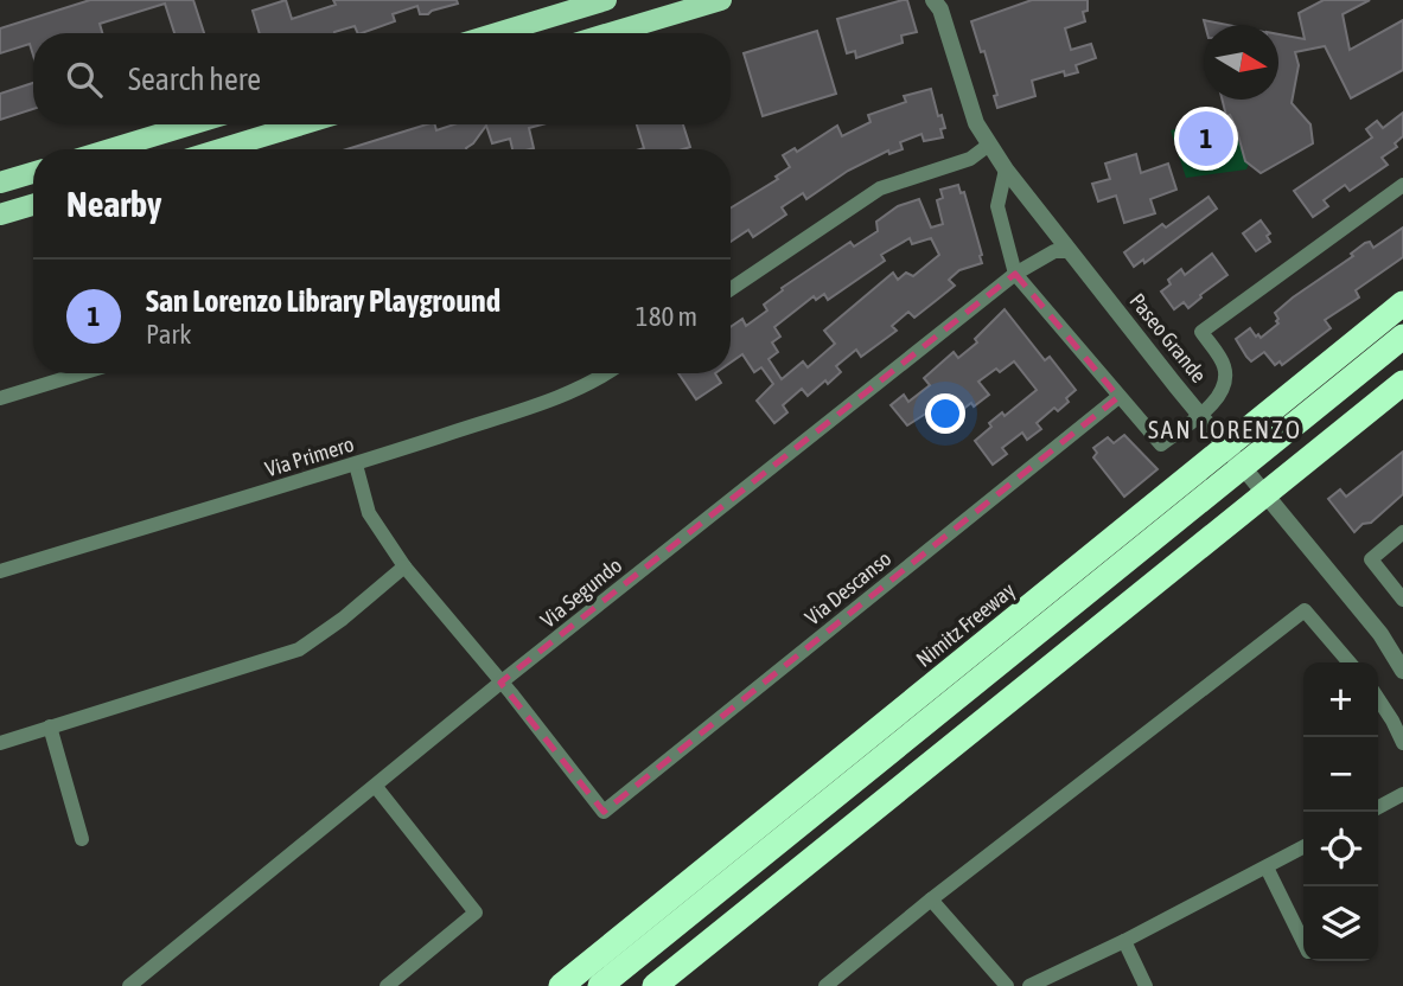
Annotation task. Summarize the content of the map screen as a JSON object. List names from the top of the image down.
{
  "streets": {
    "highway": ["Nimitz Freeway"],
    "street": [
      "Paseo Grande",
      "Via Primero",
      "Via Descanso",
      "Via Segundo"
    ]
  },
  "crossings": [
    ["Paseo Grande", "Via Segundo"],
    ["Via Descanso", "Via Segundo"]
  ],
  "districts": ["SAN LORENZO"],
  "north": "right",
  "page": {
    "search": "Search here",
    "pins": "1",
    "heading": "Nearby",
    "list": [
      {
        "mark": "1",
        "name": "San Lorenzo Library Playground",
        "note": "Park",
        "value": "180 m"
      }
    ],
    "map_buttons": ["+", "−"]
  }
}
